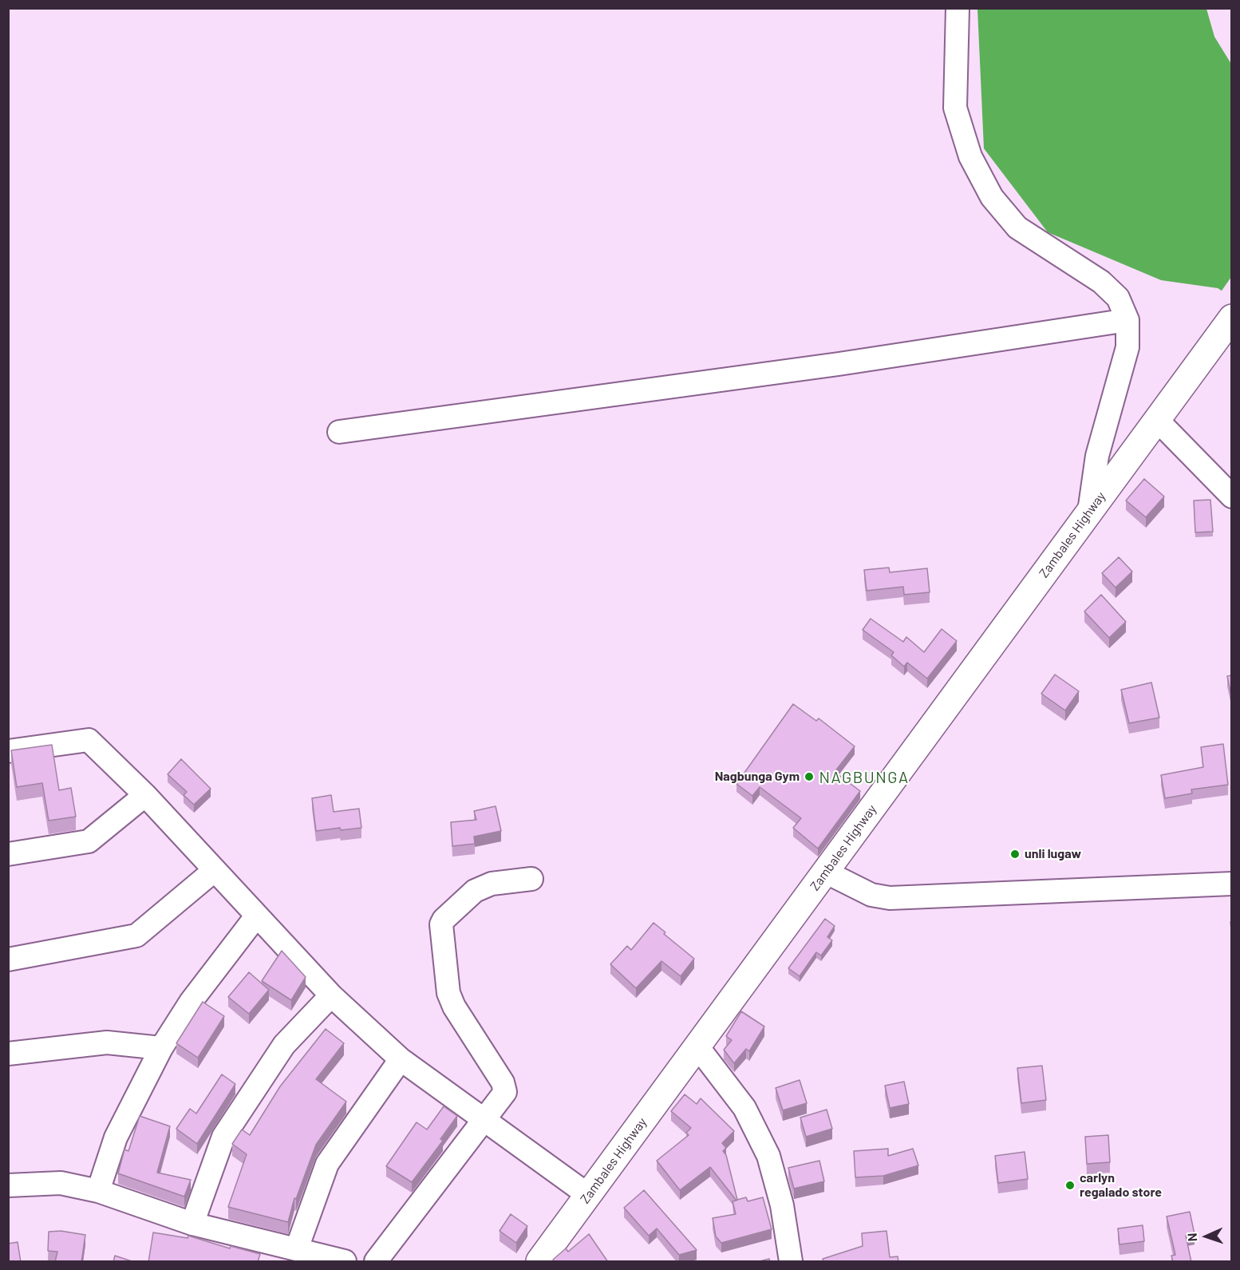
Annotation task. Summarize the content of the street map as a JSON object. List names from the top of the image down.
{
  "streets": {
    "main road": ["Zambales Highway"]
  },
  "districts": ["NAGBUNGA"],
  "places": ["Nagbunga Gym", "unli lugaw", "carlyn regalado store"],
  "north": "left"
}
